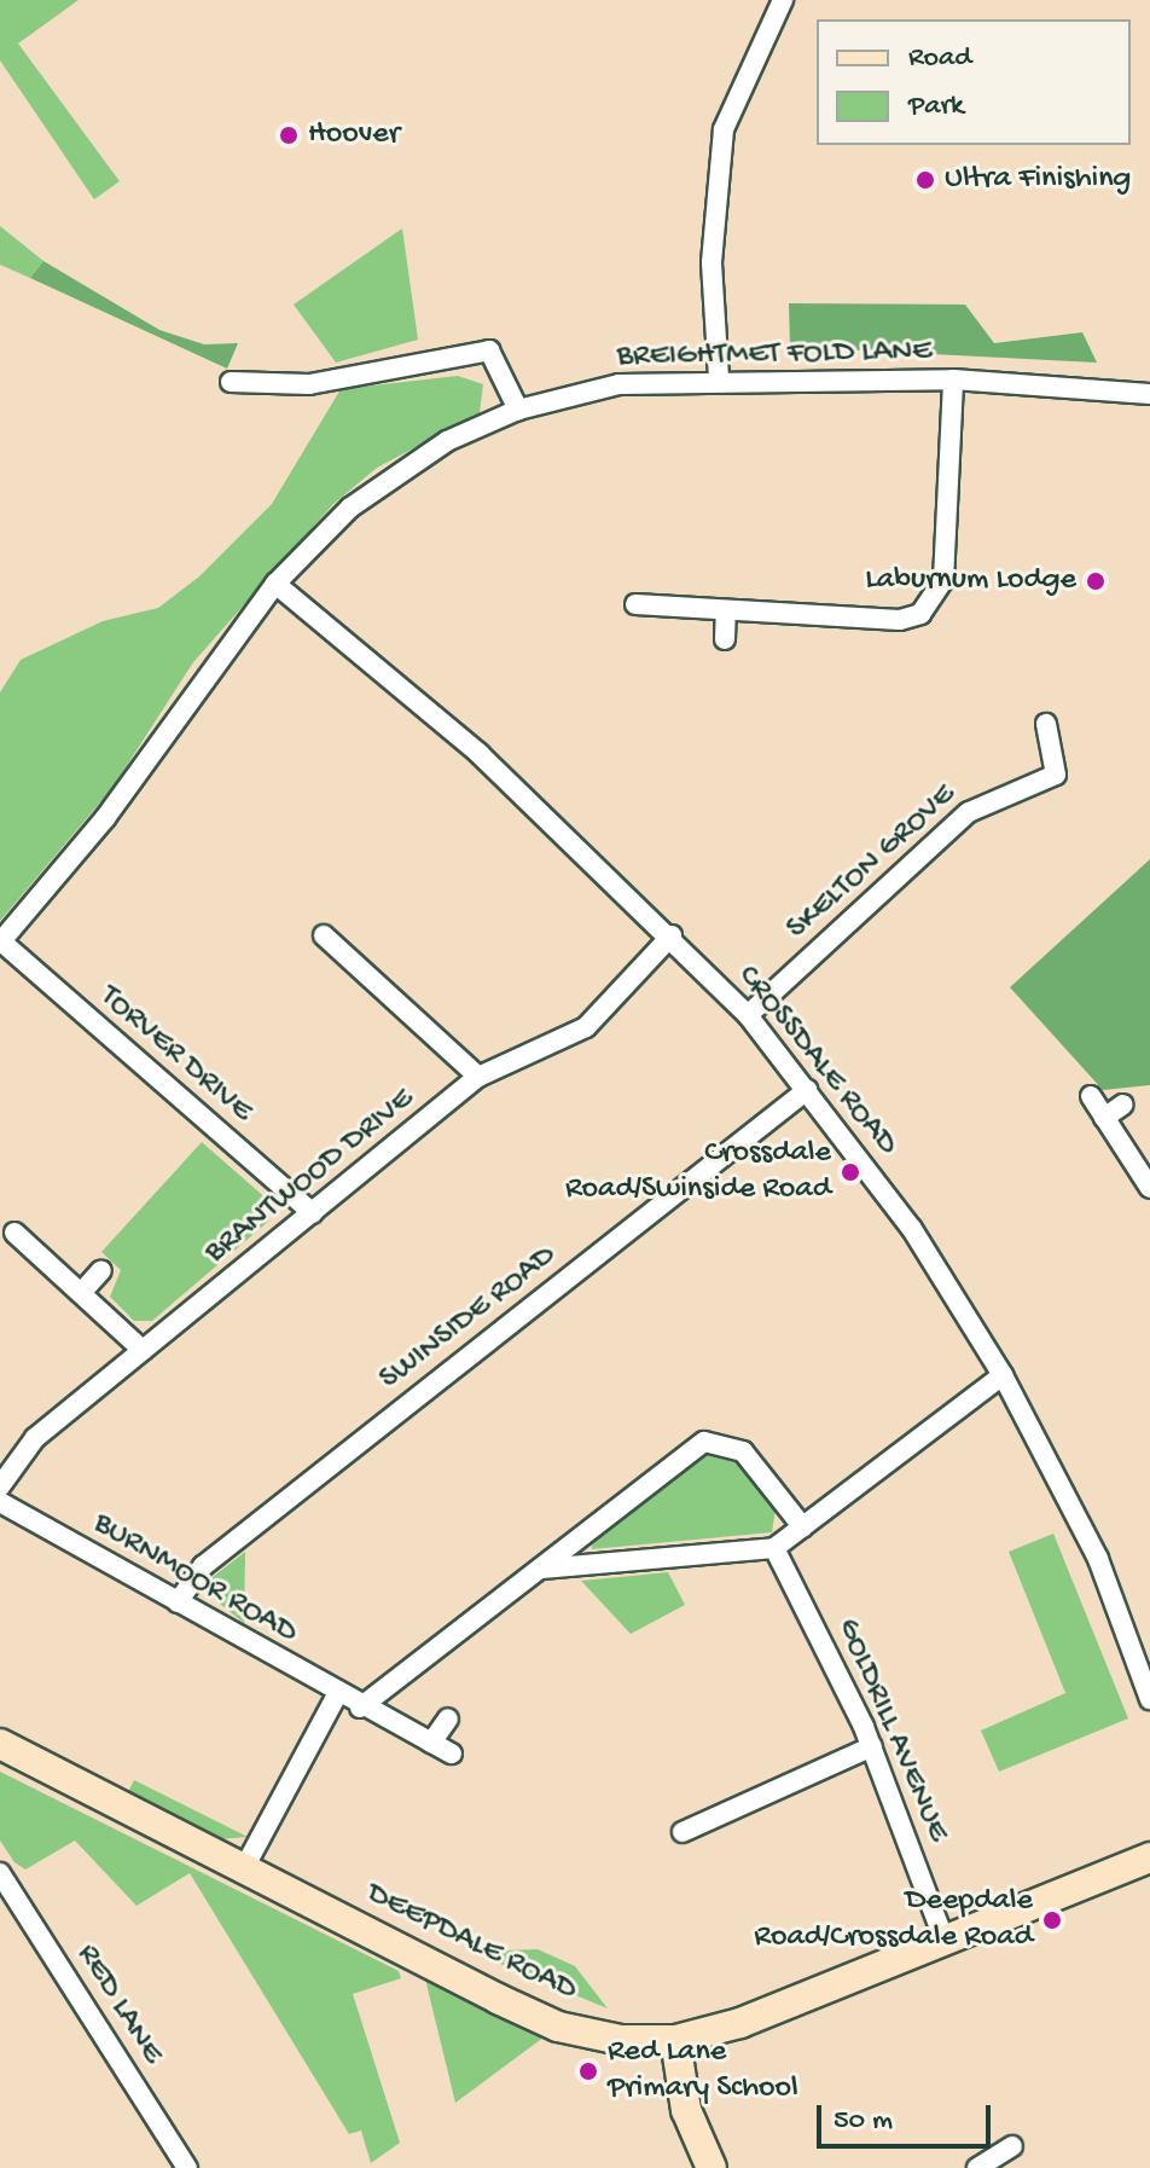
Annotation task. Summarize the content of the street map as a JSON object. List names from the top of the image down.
{
  "streets": {
    "street": [
      "BREIGHTMET FOLD LANE",
      "SKELTON GROVE",
      "TORVER DRIVE",
      "CROSSDALE ROAD",
      "BRANTWOOD DRIVE",
      "SWINSIDE ROAD",
      "BURNMOOR ROAD",
      "GOLDRILL AVENUE",
      "DEEPDALE ROAD",
      "RED LANE"
    ]
  },
  "crossings": [
    ["BREIGHTMET FOLD LANE", "TORVER DRIVE"],
    ["BREIGHTMET FOLD LANE", "CROSSDALE ROAD"],
    ["SKELTON GROVE", "CROSSDALE ROAD"],
    ["TORVER DRIVE", "BRANTWOOD DRIVE"],
    ["CROSSDALE ROAD", "BRANTWOOD DRIVE"],
    ["CROSSDALE ROAD", "SWINSIDE ROAD"],
    ["SWINSIDE ROAD", "BURNMOOR ROAD"],
    ["GOLDRILL AVENUE", "DEEPDALE ROAD"]
  ],
  "places": [
    "Hoover",
    "Ultra Finishing",
    "Laburnum Lodge",
    "Crossdale Road/Swinside Road",
    "Deepdale Road/Crossdale Road",
    "Red Lane Primary School"
  ],
  "legend": ["Road", "Park"],
  "scale_bar": "50 m"
}
